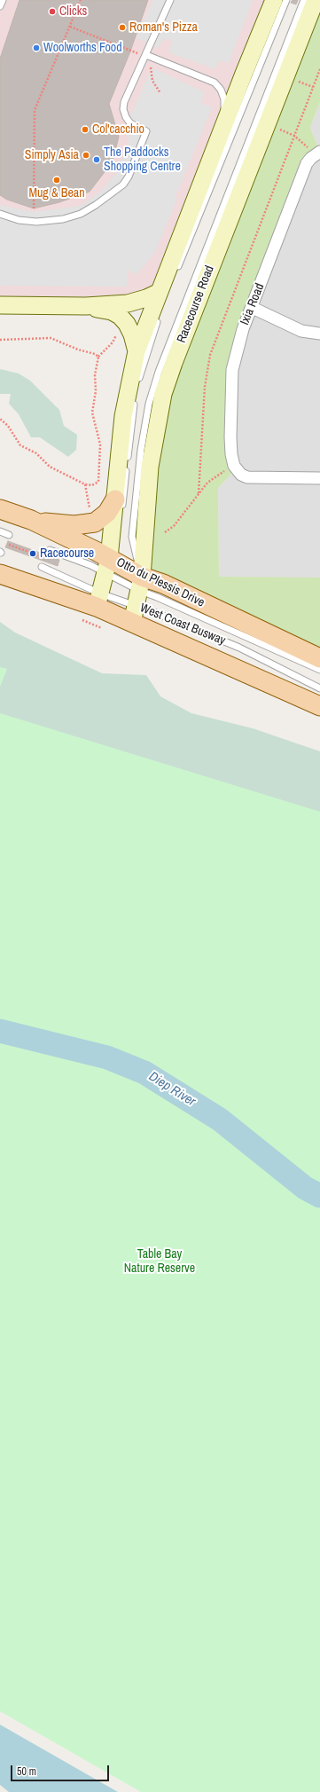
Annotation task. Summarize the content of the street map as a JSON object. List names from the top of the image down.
{
  "streets": {
    "main road": ["Racecourse Road", "Otto du Plessis Drive"],
    "street": ["Ixia Road"],
    "lane": ["West Coast Busway"]
  },
  "crossings": [
    ["Racecourse Road", "Otto du Plessis Drive"],
    ["Racecourse Road", "West Coast Busway"],
    ["Otto du Plessis Drive", "West Coast Busway"]
  ],
  "water": ["Diep River"],
  "parks": ["Table Bay Nature Reserve"],
  "places": [
    "Clicks",
    "Roman's Pizza",
    "Woolworths Food",
    "Col'cacchio",
    "Simply Asia",
    "The Paddocks Shopping Centre",
    "Mug & Bean",
    "Racecourse"
  ],
  "scale_bar": "50 m"
}
